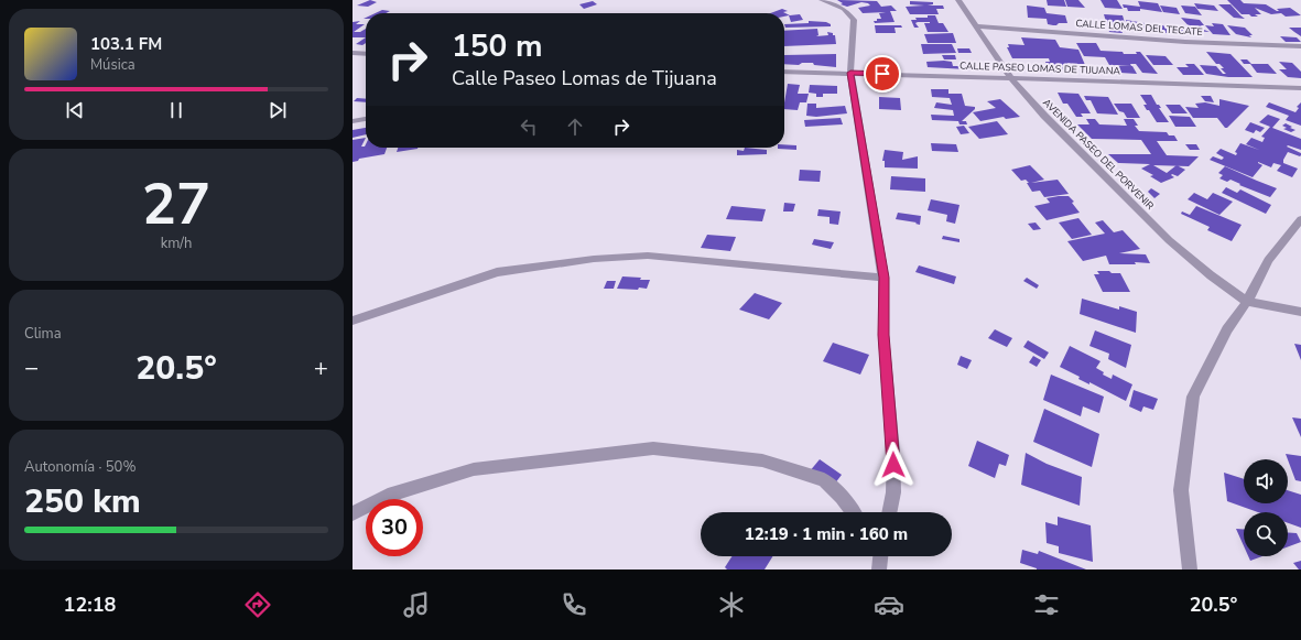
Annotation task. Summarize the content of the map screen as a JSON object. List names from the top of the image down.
{
  "streets": {
    "street": ["CALLE LOMAS DEL TECATE", "CALLE PASEO LOMAS DE TIJUANA", "AVENIDA PASEO DEL PORVENIR"]
  },
  "crossings": [
    ["CALLE LOMAS DEL TECATE", "AVENIDA PASEO DEL PORVENIR"],
    ["CALLE PASEO LOMAS DE TIJUANA", "AVENIDA PASEO DEL PORVENIR"]
  ],
  "page": {
    "turn": ["150 m", "Calle Paseo Lomas de Tijuana"],
    "song": ["103.1 FM", "Música"],
    "tile": [
      ["27", "km/h"],
      "Clima",
      ["Autonomía · 50%", "250 km"]
    ],
    "heat": ["−", "20.5°", "+"],
    "limit": "30",
    "trip": "12:19 · 1 min · 160 m",
    "tabs": ["12:18", "20.5°"]
  }
}
